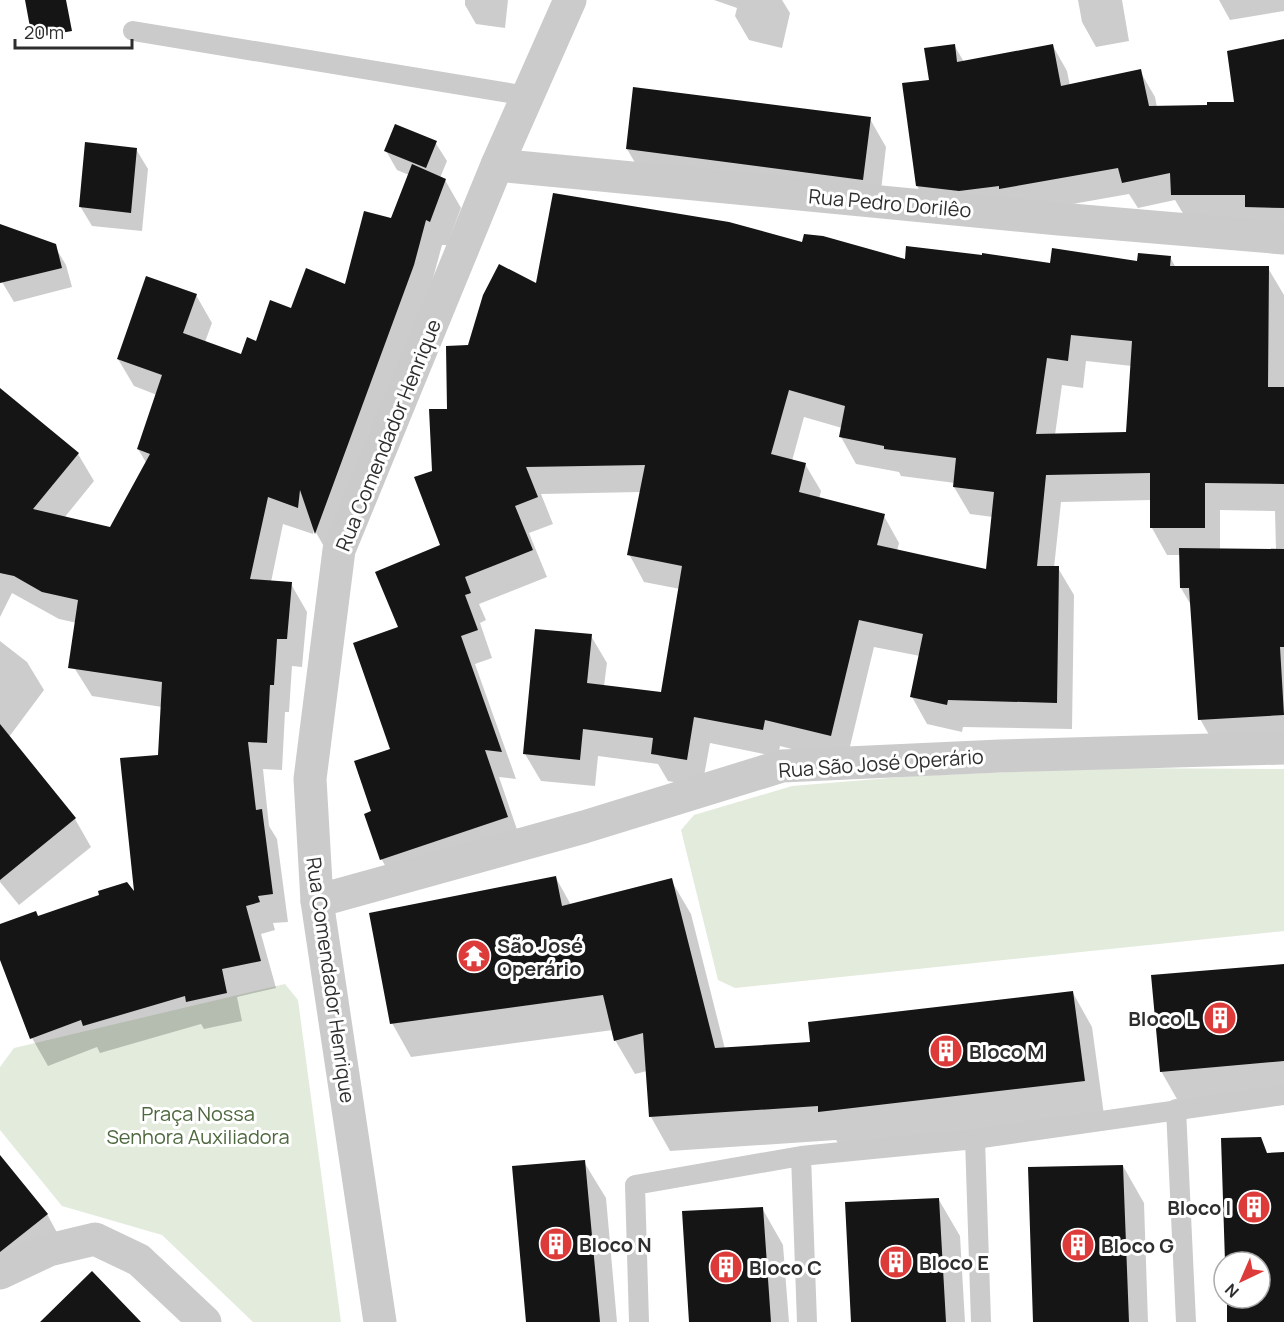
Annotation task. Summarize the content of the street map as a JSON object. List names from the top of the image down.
{
  "streets": {
    "street": ["Rua Pedro Dorilêo", "Rua Comendador Henrique", "Rua São José Operário"]
  },
  "crossings": [
    ["Rua Pedro Dorilêo", "Rua Comendador Henrique"],
    ["Rua Comendador Henrique", "Rua São José Operário"]
  ],
  "parks": ["Praça Nossa Senhora Auxiliadora"],
  "places": {
    "temple": ["São José Operário"],
    "building": [
      "Bloco L",
      "Bloco M",
      "Bloco I",
      "Bloco N",
      "Bloco G",
      "Bloco E",
      "Bloco C"
    ]
  },
  "scale_bar": "20 m",
  "north": "bottom left"
}
